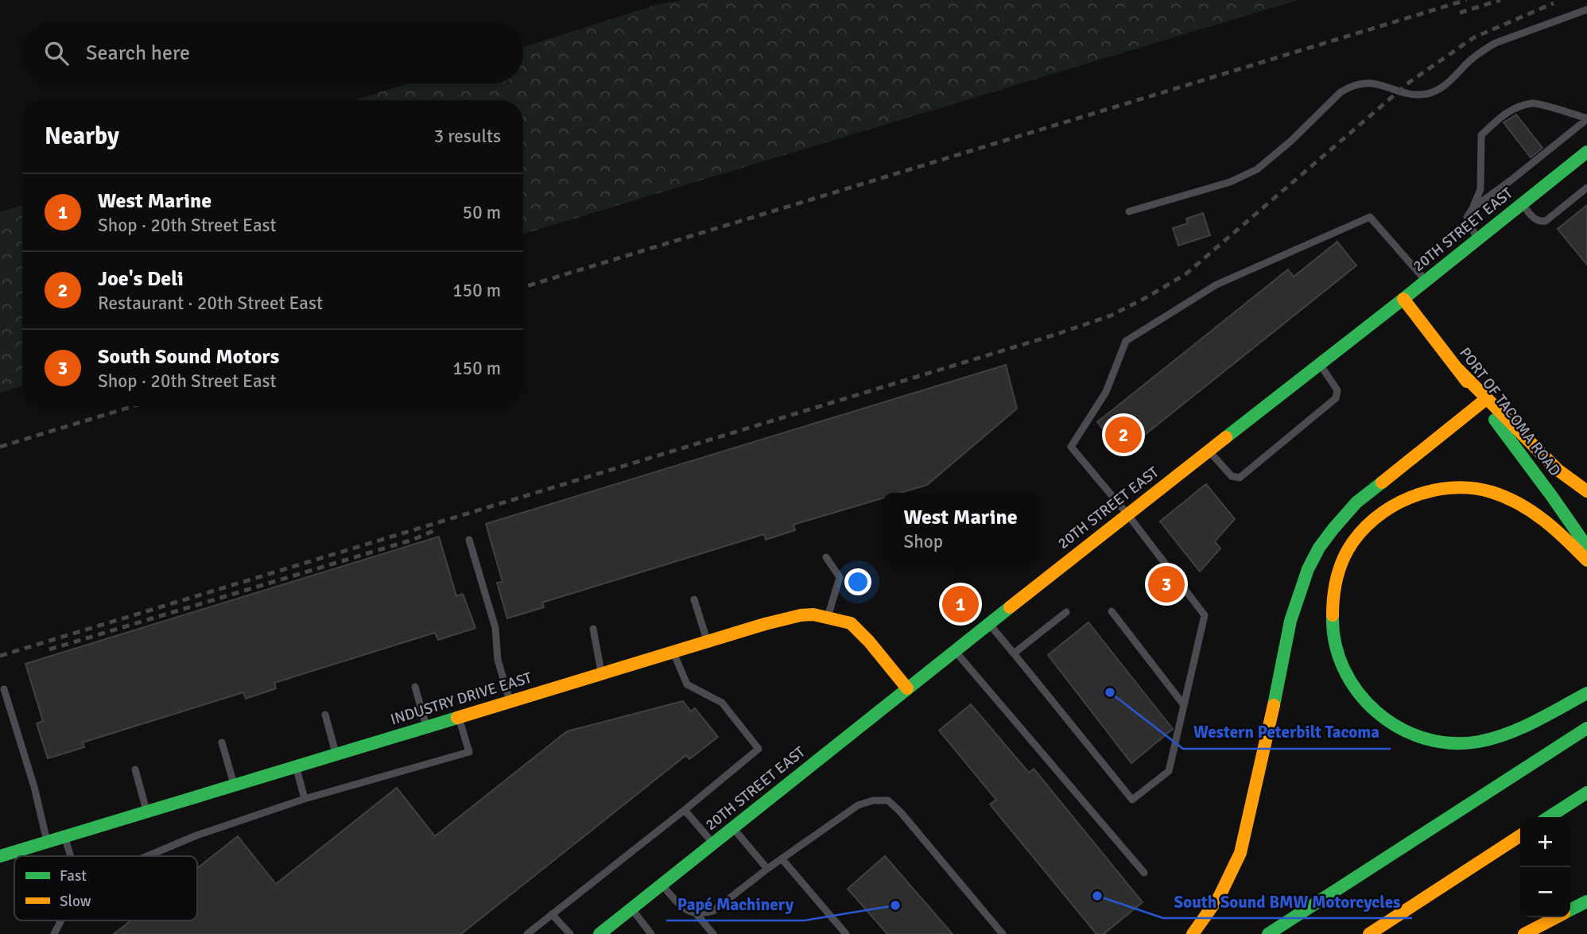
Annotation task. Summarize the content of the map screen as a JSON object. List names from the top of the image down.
{
  "streets": {
    "main road": ["20TH STREET EAST", "PORT OF TACOMA ROAD", "INDUSTRY DRIVE EAST"]
  },
  "crossings": [
    ["20TH STREET EAST", "PORT OF TACOMA ROAD"],
    ["20TH STREET EAST", "INDUSTRY DRIVE EAST"]
  ],
  "places": ["Western Peterbilt Tacoma", "South Sound BMW Motorcycles", "Papé Machinery"],
  "legend": ["Fast", "Slow"],
  "page": {
    "search": "Search here",
    "heading": ["Nearby", "3 results"],
    "list": [
      {
        "mark": "1",
        "name": "West Marine",
        "note": "Shop · 20th Street East",
        "value": "50 m"
      },
      {
        "mark": "2",
        "name": "Joe's Deli",
        "note": "Restaurant · 20th Street East",
        "value": "150 m"
      },
      {
        "mark": "3",
        "name": "South Sound Motors",
        "note": "Shop · 20th Street East",
        "value": "150 m"
      }
    ],
    "pins": ["2", "3", "1"],
    "popup": ["West Marine", "Shop"],
    "map_buttons": ["+", "−"]
  }
}
